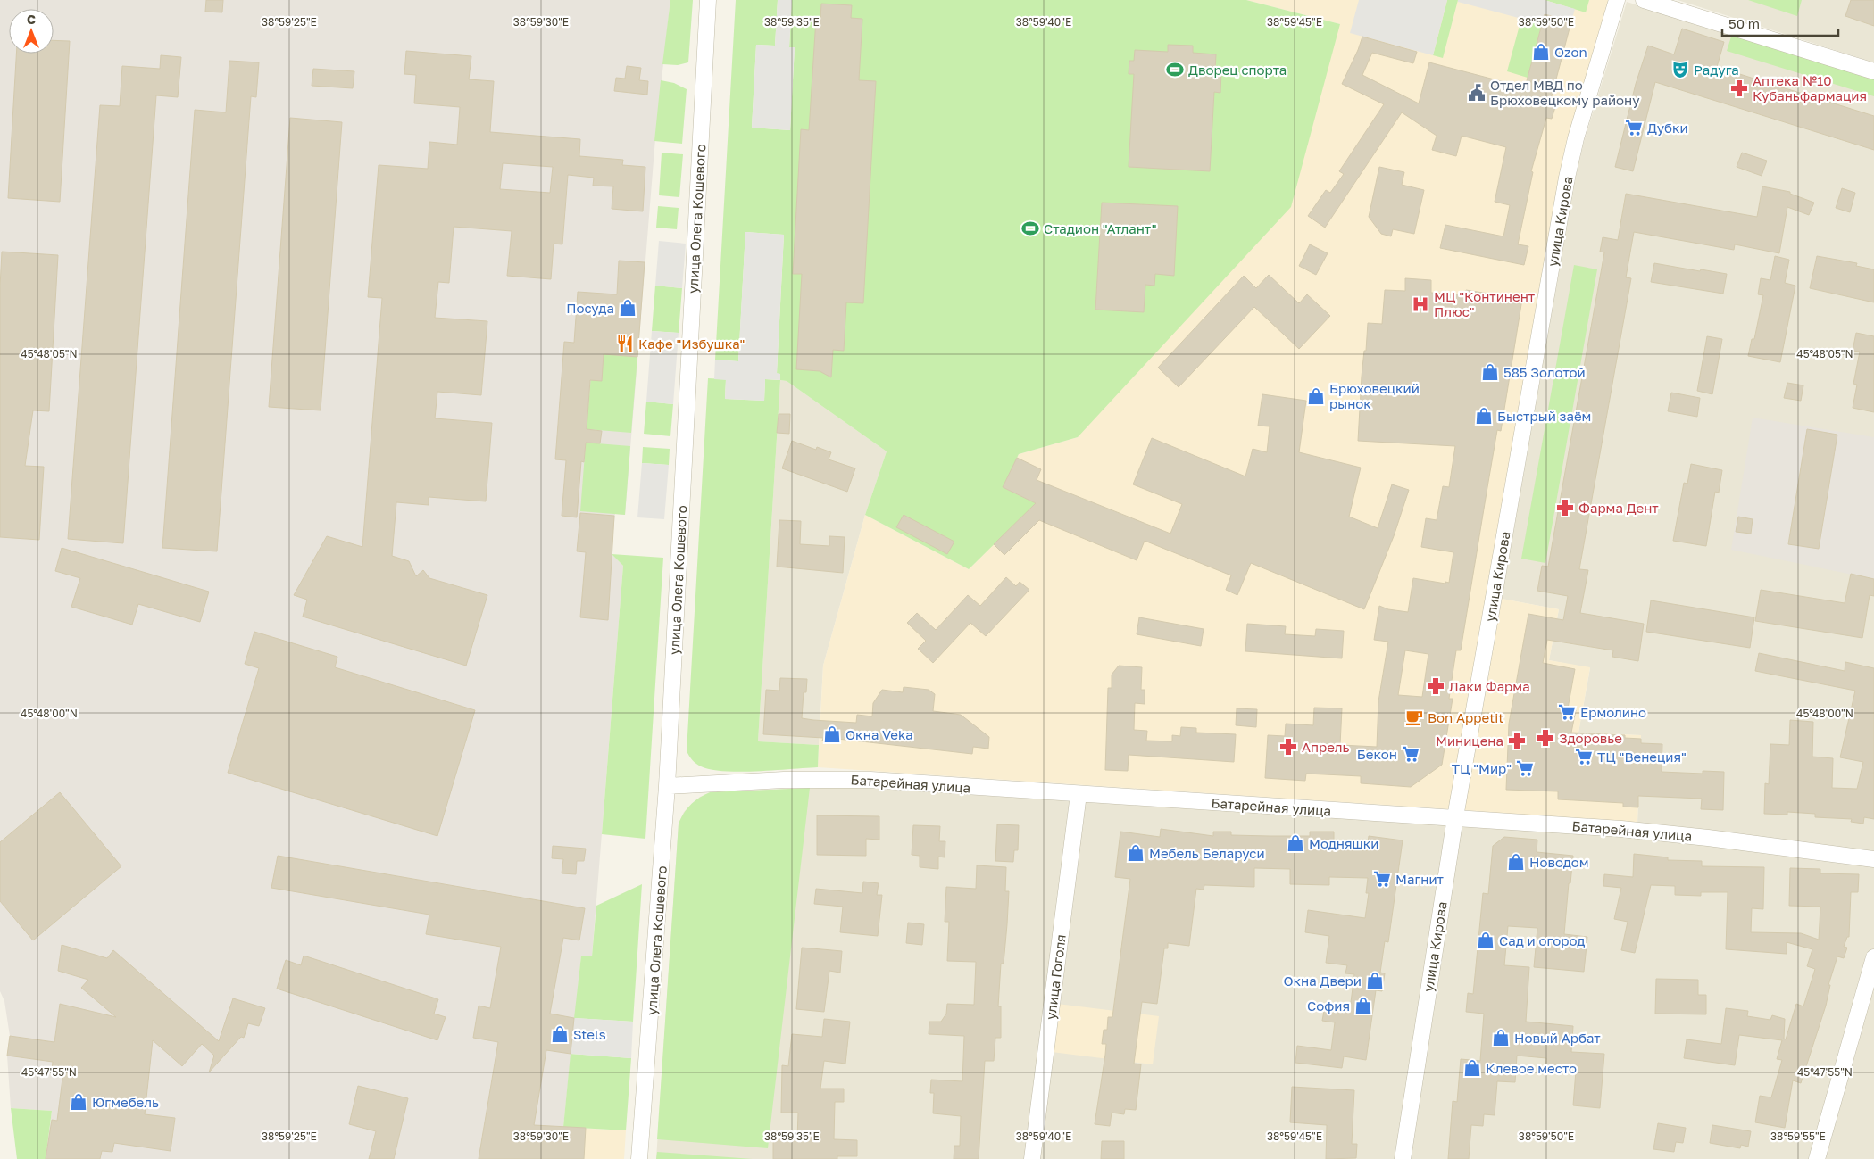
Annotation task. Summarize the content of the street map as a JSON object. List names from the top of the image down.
{
  "streets": {
    "street": [
      "улица Олега Кошевого",
      "улица Кирова",
      "Батарейная улица",
      "улица Гоголя"
    ]
  },
  "crossings": [
    ["улица Олега Кошевого", "Батарейная улица"],
    ["улица Кирова", "Батарейная улица"],
    ["Батарейная улица", "улица Гоголя"]
  ],
  "places": {
    "shop": [
      "Ozon",
      "Посуда",
      "585 Золотой",
      "Брюховецкий рынок",
      "Быстрый заём",
      "Окна Veka",
      "Модняшки",
      "Мебель Беларуси",
      "Новодом",
      "Сад и огород",
      "Окна Двери",
      "София",
      "Stels",
      "Новый Арбат",
      "Клевое место",
      "Югмебель"
    ],
    "sports": ["Дворец спорта", "Стадион \"Атлант\""],
    "theatre": ["Радуга"],
    "pharmacy": [
      "Аптека №10 Кубаньфармация",
      "Фарма Дент",
      "Лаки Фарма",
      "Здоровье",
      "Миницена",
      "Апрель"
    ],
    "public building": ["Отдел МВД по Брюховецкому району"],
    "supermarket": [
      "Дубки",
      "Ермолино",
      "Бекон",
      "ТЦ \"Венеция\"",
      "ТЦ \"Мир\"",
      "Магнит"
    ],
    "hospital": ["МЦ \"Континент Плюс\""],
    "restaurant": ["Кафе \"Избушка\""],
    "cafe": ["Bon Appetit"]
  },
  "scale_bar": "50 m",
  "north": "top",
  "coordinates": [
    "38°59'25\"E",
    "38°59'30\"E",
    "38°59'35\"E",
    "38°59'40\"E",
    "38°59'45\"E",
    "38°59'50\"E",
    "45°48'05\"N",
    "45°48'00\"N",
    "45°47'55\"N",
    "38°59'55\"E"
  ]
}
